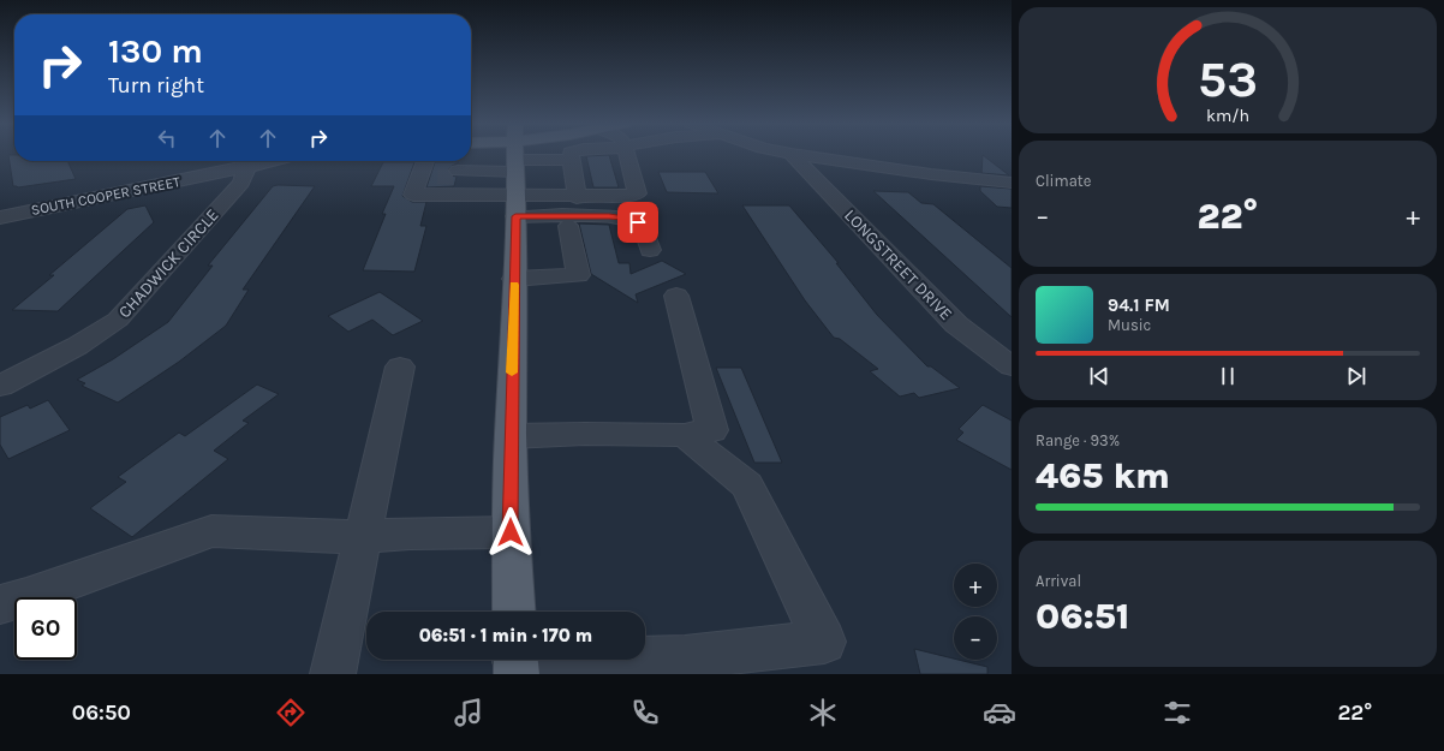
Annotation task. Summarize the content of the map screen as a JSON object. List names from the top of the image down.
{
  "streets": {
    "street": ["SOUTH COOPER STREET", "CHADWICK CIRCLE", "LONGSTREET DRIVE"]
  },
  "crossings": [
    ["SOUTH COOPER STREET", "CHADWICK CIRCLE"]
  ],
  "page": {
    "turn": ["130 m", "Turn right"],
    "tile": [
      "Climate",
      ["Range · 93%", "465 km"],
      ["Arrival", "06:51"]
    ],
    "heat": ["−", "22°", "+"],
    "song": ["94.1 FM", "Music"],
    "map_buttons": ["+", "−"],
    "limit": "60",
    "trip": "06:51 · 1 min · 170 m",
    "tabs": ["06:50", "22°"],
    "gauge": ["53", "km/h"]
  }
}
